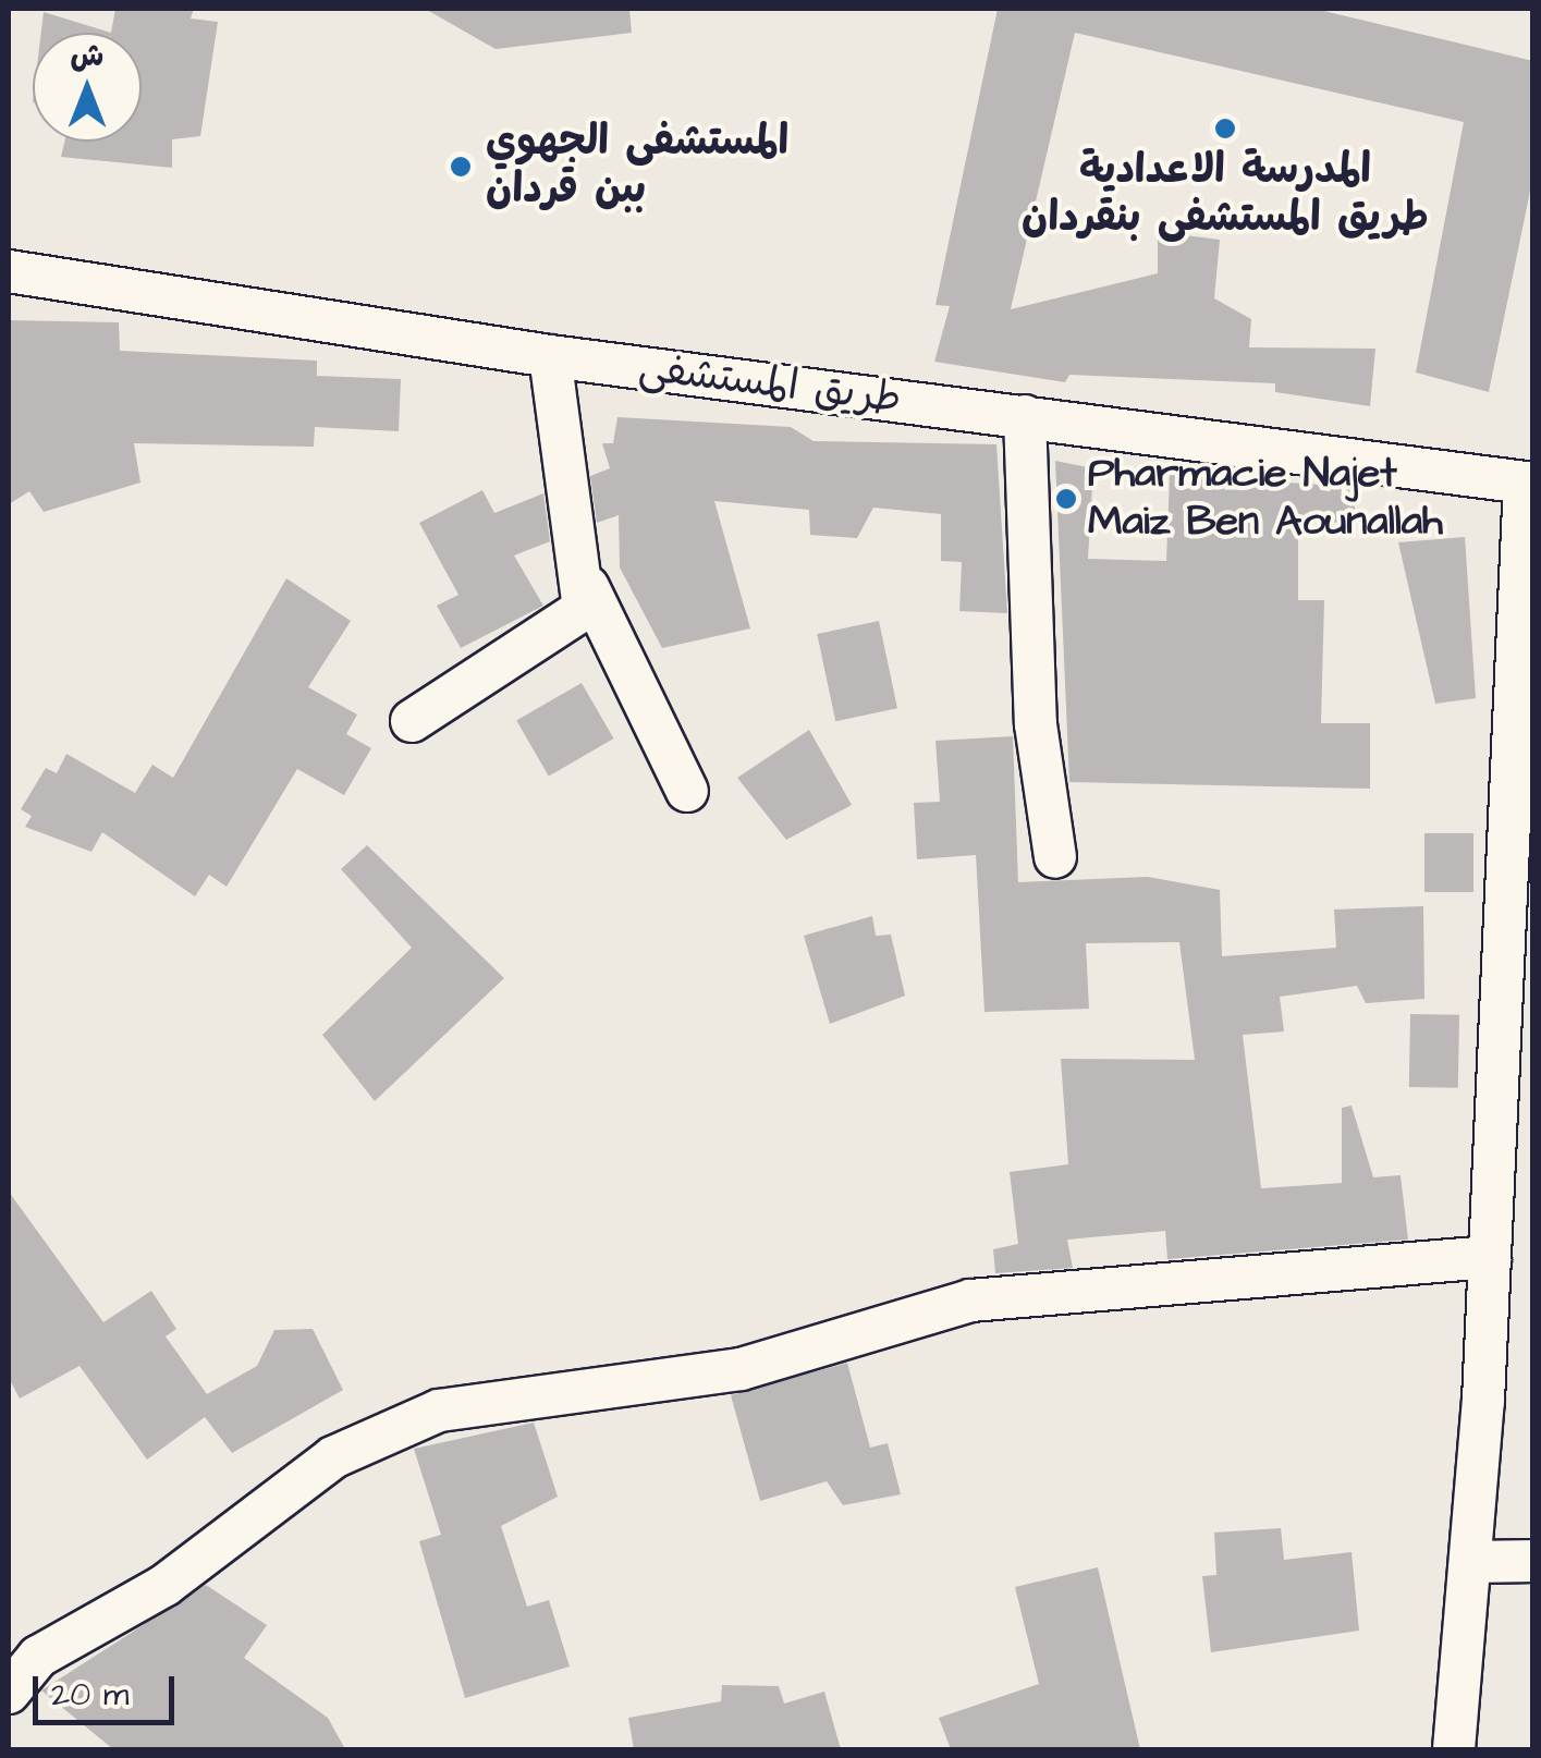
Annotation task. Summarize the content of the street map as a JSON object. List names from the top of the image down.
{
  "streets": {
    "street": ["طريق المستشفى"]
  },
  "places": ["المدرسة الاعدادية طريق المستشفى بنقردان", "المستشفى الجهوي ببن قردان", "Pharmacie Najet Maiz Ben Aounallah"],
  "scale_bar": "20 m",
  "north": "top"
}
